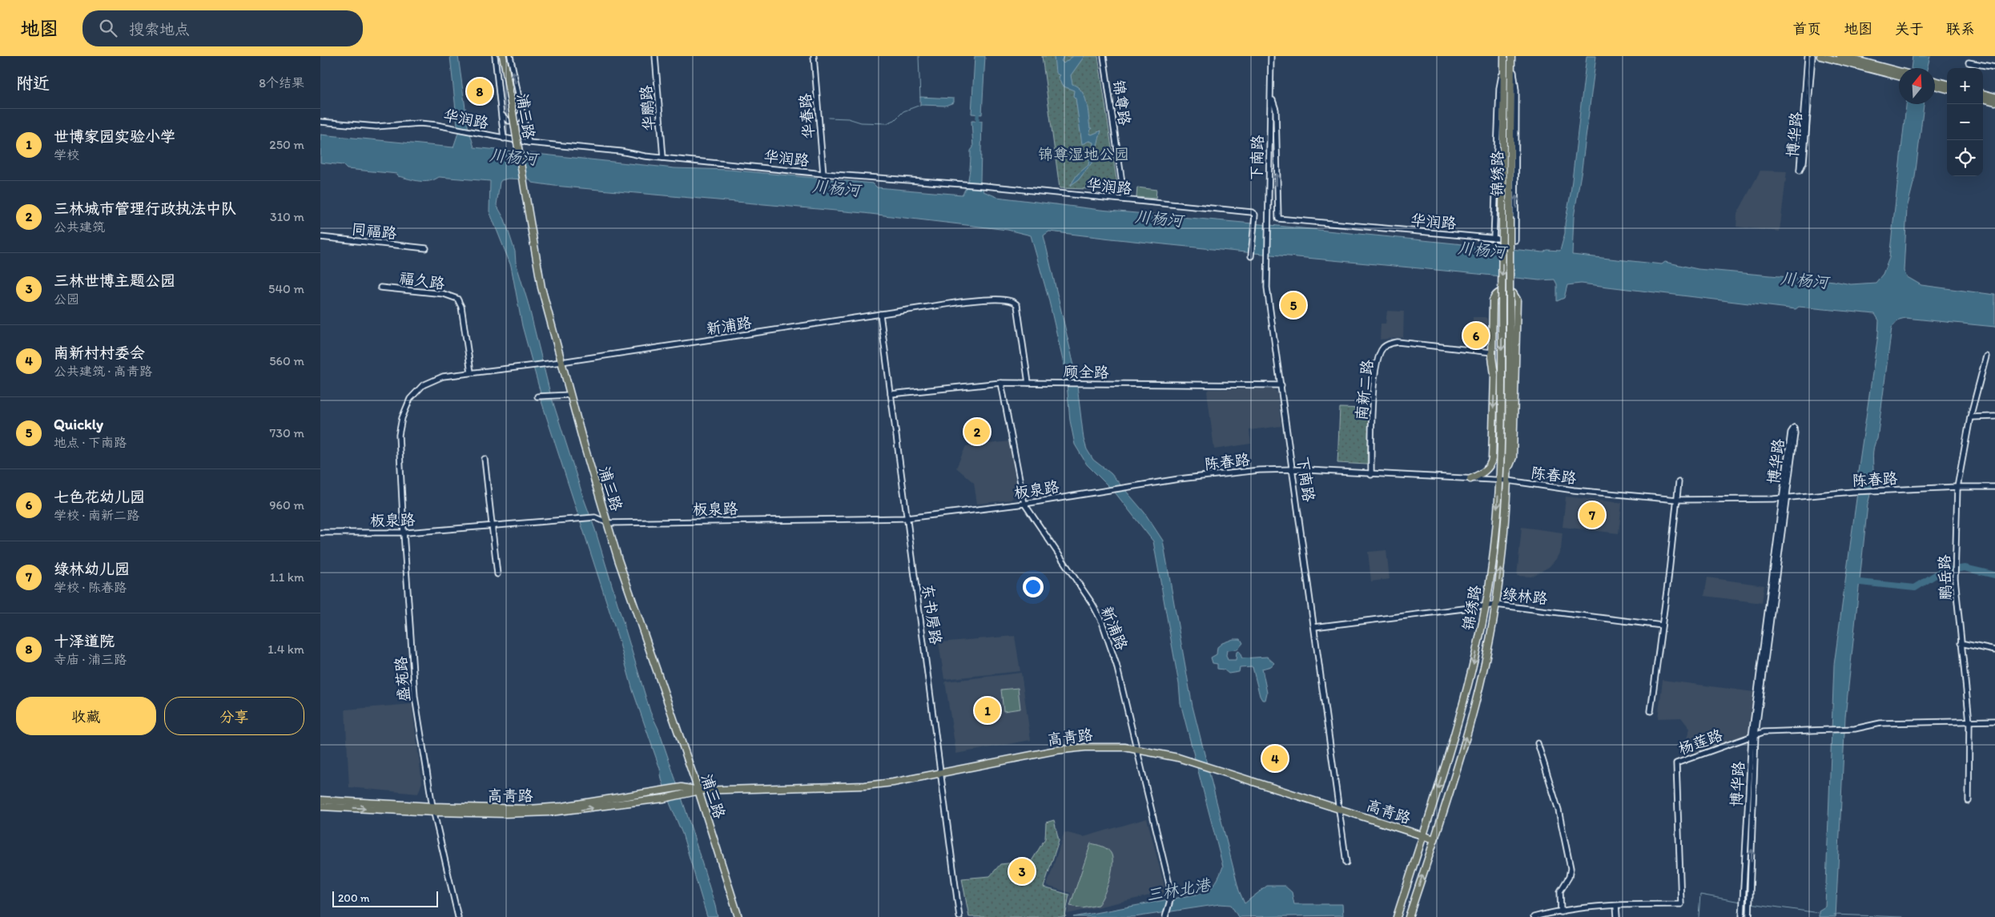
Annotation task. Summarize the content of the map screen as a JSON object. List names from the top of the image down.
{
  "streets": {
    "main road": ["浦三路", "锦绣路", "高青路"],
    "street": [
      "锦尊路",
      "华鹏路",
      "华春路",
      "华润路",
      "博华路",
      "下南路",
      "同福路",
      "福久路",
      "新浦路",
      "顾全路",
      "南新二路",
      "陈春路",
      "板泉路",
      "鹏岳路",
      "绿林路",
      "东书房路",
      "盛苑路",
      "杨莲路"
    ]
  },
  "crossings": [
    ["锦尊路", "华润路"],
    ["华鹏路", "华润路"],
    ["浦三路", "新浦路"],
    ["浦三路", "板泉路"],
    ["浦三路", "高青路"],
    ["华春路", "华润路"],
    ["华润路", "下南路"],
    ["华润路", "锦绣路"],
    ["博华路", "陈春路"],
    ["博华路", "杨莲路"],
    ["下南路", "顾全路"],
    ["下南路", "陈春路"],
    ["下南路", "绿林路"],
    ["下南路", "高青路"],
    ["锦绣路", "南新二路"],
    ["锦绣路", "陈春路"],
    ["锦绣路", "绿林路"],
    ["锦绣路", "高青路"],
    ["福久路", "新浦路"],
    ["新浦路", "顾全路"],
    ["新浦路", "板泉路"],
    ["新浦路", "东书房路"],
    ["新浦路", "盛苑路"],
    ["新浦路", "高青路"],
    ["顾全路", "东书房路"],
    ["南新二路", "陈春路"],
    ["陈春路", "板泉路"],
    ["陈春路", "鹏岳路"],
    ["板泉路", "东书房路"],
    ["板泉路", "盛苑路"],
    ["鹏岳路", "杨莲路"],
    ["东书房路", "高青路"],
    ["盛苑路", "高青路"]
  ],
  "water": ["川杨河", "三林北港"],
  "parks": ["锦尊湿地公园"],
  "scale_bar": "200 m",
  "north": "top",
  "page": {
    "header": "地图",
    "search": "搜索地点",
    "nav": [
      "首页",
      "地图",
      "关于",
      "联系"
    ],
    "heading": ["附近", "8个结果"],
    "map_buttons": ["+", "−"],
    "pins": [
      "8",
      "5",
      "6",
      "2",
      "7",
      "1",
      "4",
      "3"
    ],
    "list": [
      {
        "mark": "1",
        "name": "世博家园实验小学",
        "note": "学校",
        "value": "250 m"
      },
      {
        "mark": "2",
        "name": "三林城市管理行政执法中队",
        "note": "公共建筑",
        "value": "310 m"
      },
      {
        "mark": "3",
        "name": "三林世博主题公园",
        "note": "公园",
        "value": "540 m"
      },
      {
        "mark": "4",
        "name": "南新村村委会",
        "note": "公共建筑 · 高青路",
        "value": "560 m"
      },
      {
        "mark": "5",
        "name": "Quickly",
        "note": "地点 · 下南路",
        "value": "730 m"
      },
      {
        "mark": "6",
        "name": "七色花幼儿园",
        "note": "学校 · 南新二路",
        "value": "960 m"
      },
      {
        "mark": "7",
        "name": "绿林幼儿园",
        "note": "学校 · 陈春路",
        "value": "1.1 km"
      },
      {
        "mark": "8",
        "name": "十泽道院",
        "note": "寺庙 · 浦三路",
        "value": "1.4 km"
      }
    ],
    "buttons": ["收藏", "分享"],
    "scale": "200 m"
  }
}
